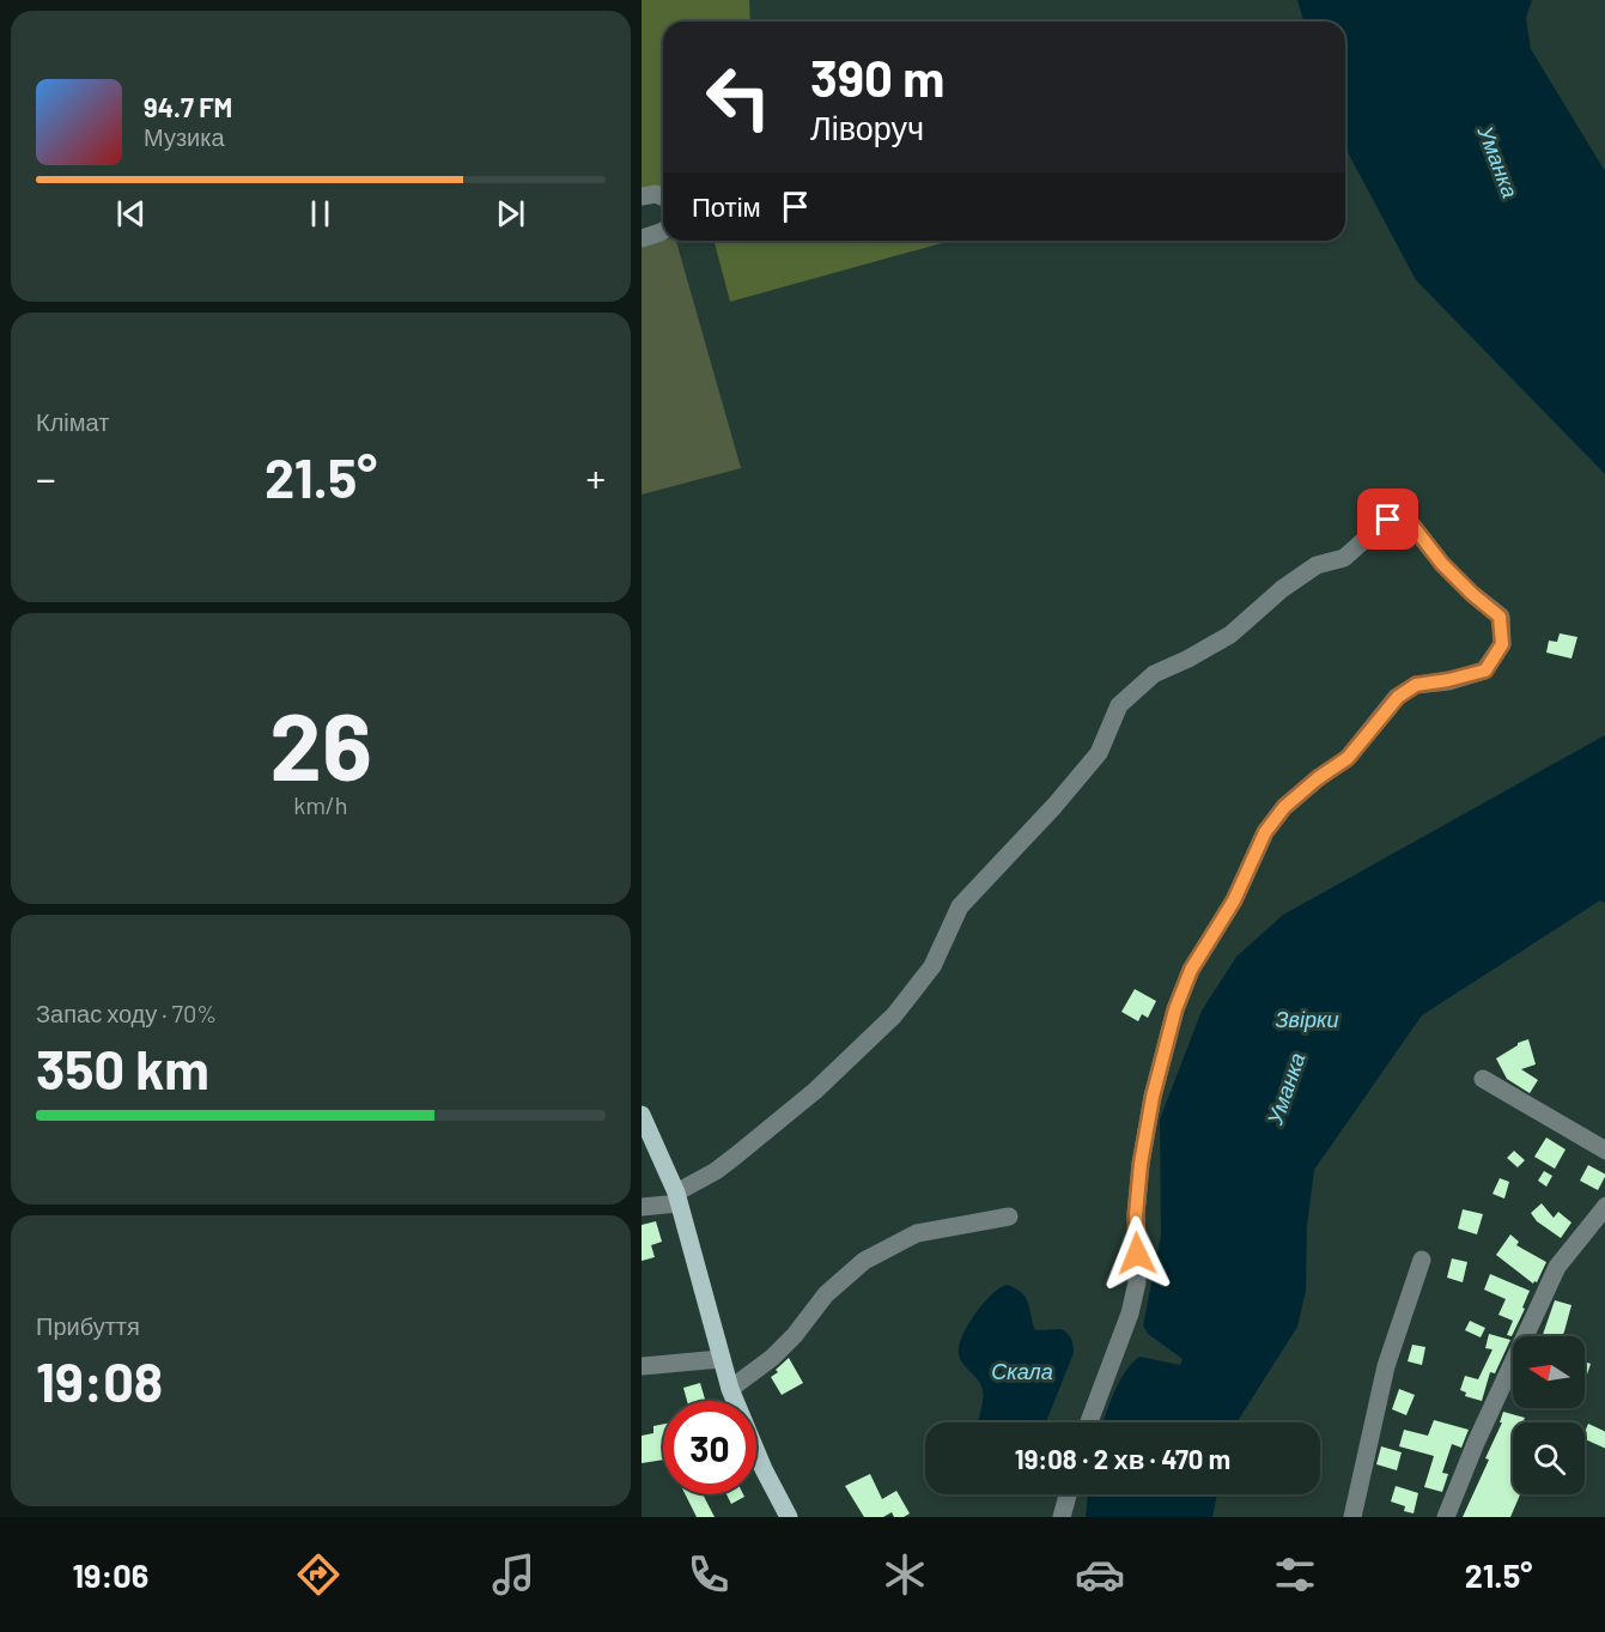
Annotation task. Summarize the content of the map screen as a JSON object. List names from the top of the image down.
{
  "water": ["Уманка", "Звірки", "Скала"],
  "north": "left",
  "page": {
    "turn": ["390 m", "Ліворуч"],
    "song": ["94.7 FM", "Музика"],
    "then": "Потім",
    "tile": [
      "Клімат",
      ["26", "km/h"],
      ["Запас ходу · 70%", "350 km"],
      ["Прибуття", "19:08"]
    ],
    "heat": ["−", "21.5°", "+"],
    "limit": "30",
    "trip": "19:08 · 2 хв · 470 m",
    "tabs": ["19:06", "21.5°"]
  }
}
